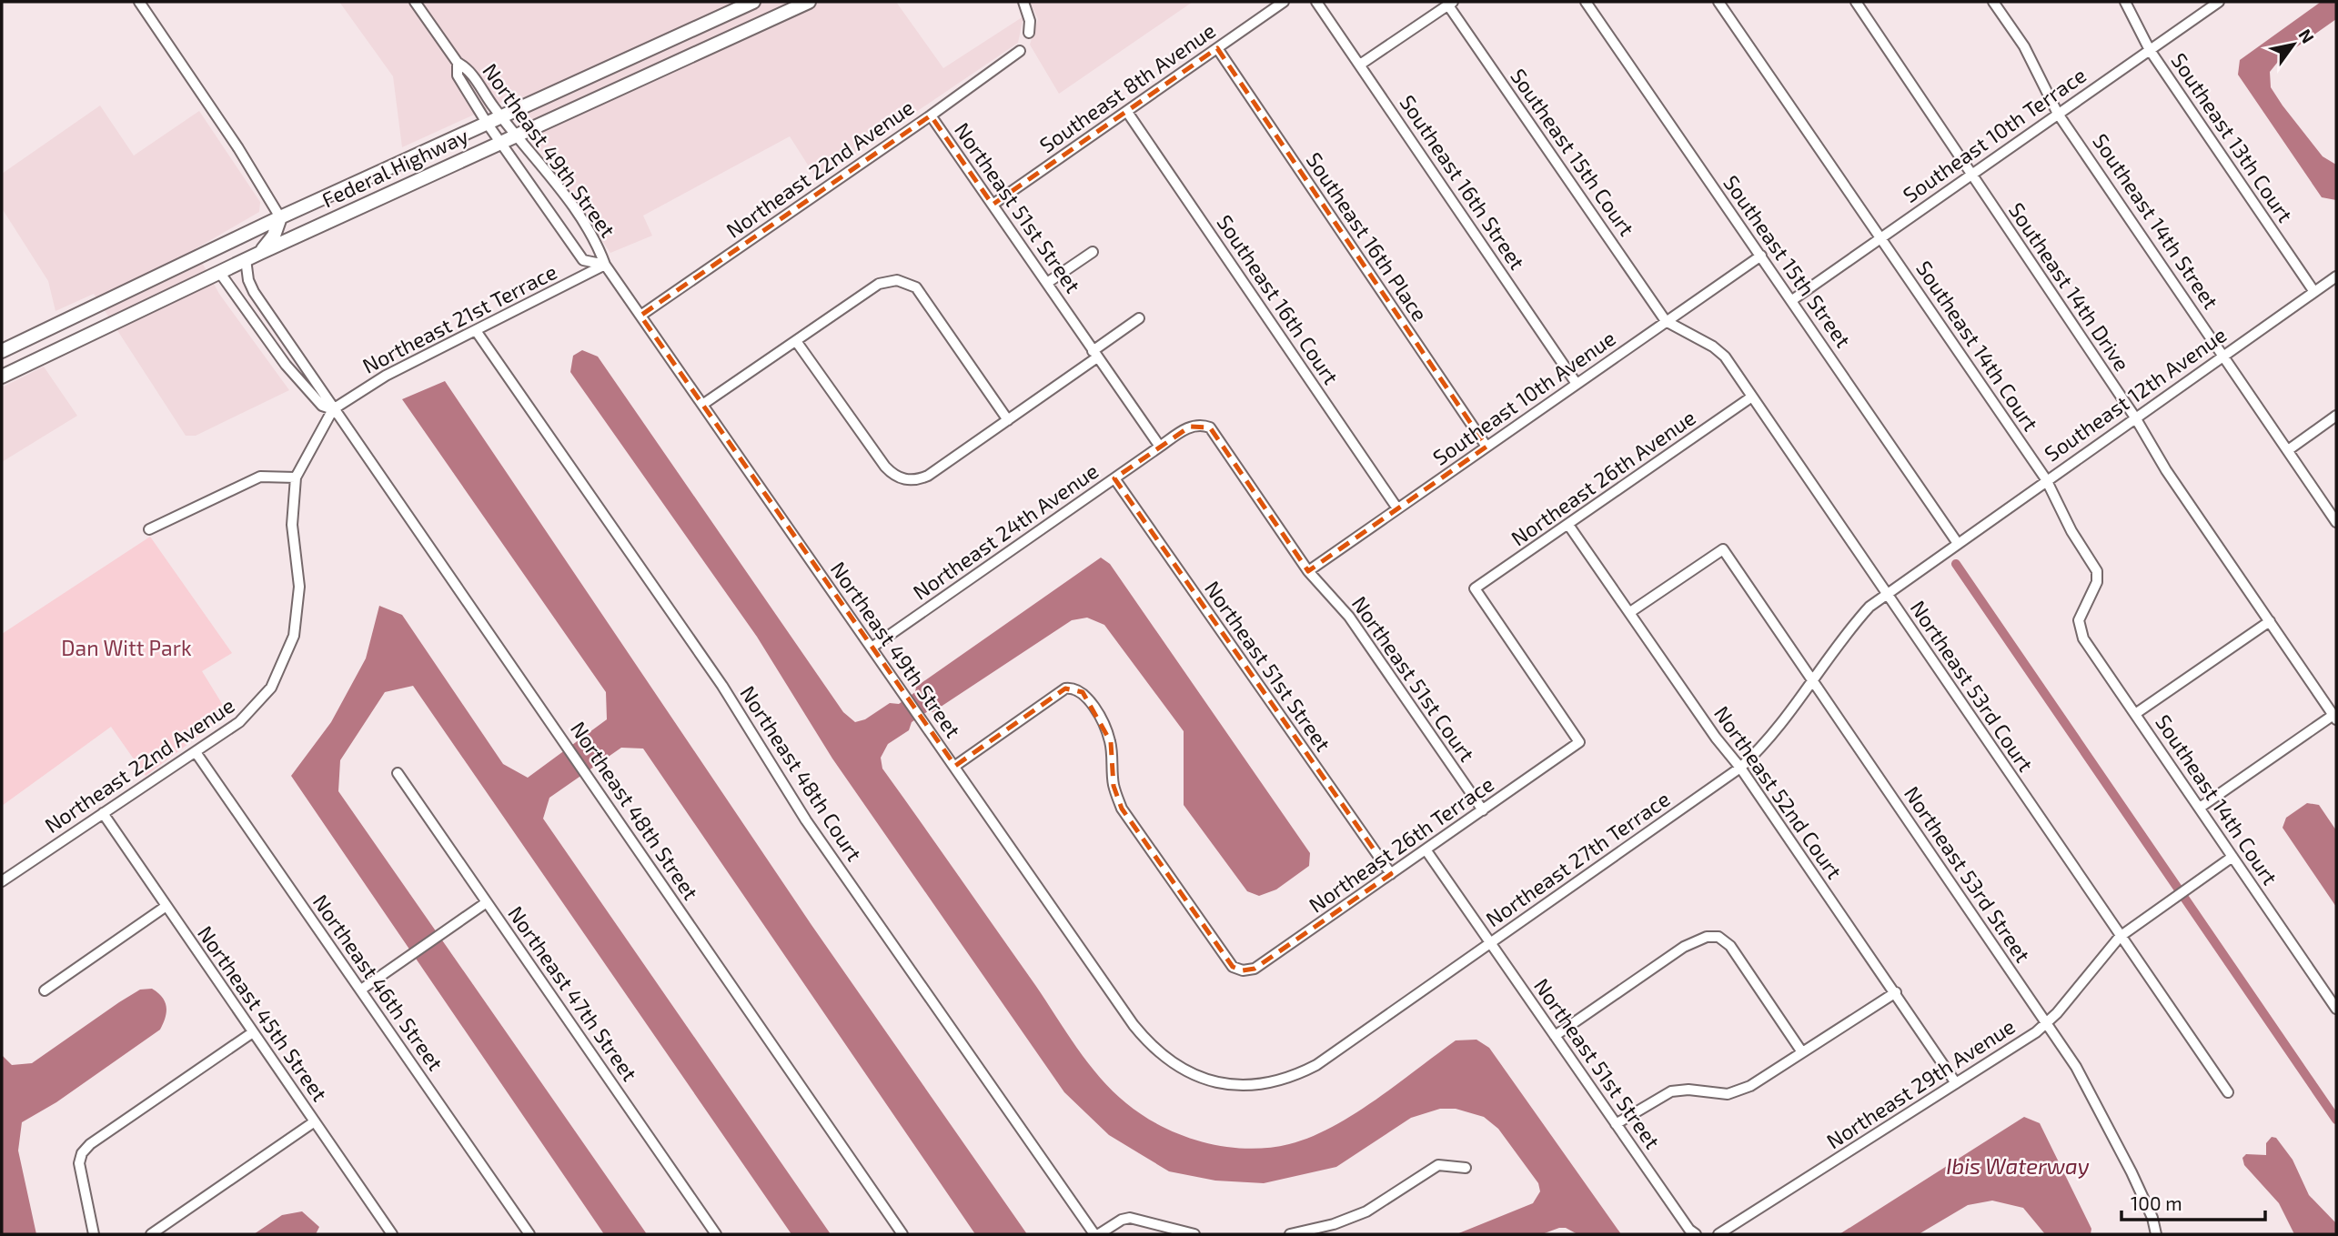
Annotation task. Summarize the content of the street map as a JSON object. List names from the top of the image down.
{
  "streets": {
    "main road": ["Federal Highway"],
    "street": [
      "Southeast 8th Avenue",
      "Southeast 10th Terrace",
      "Southeast 13th Court",
      "Northeast 49th Street",
      "Southeast 15th Court",
      "Northeast 22nd Avenue",
      "Southeast 16th Street",
      "Northeast 51st Street",
      "Southeast 14th Street",
      "Southeast 16th Place",
      "Southeast 15th Street",
      "Southeast 14th Drive",
      "Southeast 16th Court",
      "Northeast 21st Terrace",
      "Southeast 14th Court",
      "Southeast 12th Avenue",
      "Southeast 10th Avenue",
      "Northeast 26th Avenue",
      "Northeast 24th Avenue",
      "Northeast 51st Court",
      "Northeast 53rd Court",
      "Northeast 48th Court",
      "Northeast 52nd Court",
      "Northeast 48th Street",
      "Northeast 26th Terrace",
      "Northeast 27th Terrace",
      "Northeast 53rd Street",
      "Northeast 46th Street",
      "Northeast 47th Street",
      "Northeast 45th Street",
      "Northeast 29th Avenue"
    ]
  },
  "crossings": [
    ["Southeast 8th Avenue", "Northeast 51st Street"],
    ["Southeast 8th Avenue", "Southeast 16th Place"],
    ["Southeast 8th Avenue", "Southeast 16th Court"],
    ["Southeast 10th Terrace", "Southeast 13th Court"],
    ["Southeast 10th Terrace", "Southeast 14th Street"],
    ["Southeast 10th Terrace", "Southeast 15th Street"],
    ["Southeast 10th Terrace", "Southeast 14th Drive"],
    ["Southeast 10th Terrace", "Southeast 14th Court"],
    ["Southeast 13th Court", "Southeast 12th Avenue"],
    ["Northeast 49th Street", "Federal Highway"],
    ["Northeast 49th Street", "Northeast 22nd Avenue"],
    ["Northeast 49th Street", "Northeast 21st Terrace"],
    ["Northeast 49th Street", "Northeast 24th Avenue"],
    ["Northeast 49th Street", "Northeast 26th Terrace"],
    ["Northeast 49th Street", "Northeast 27th Terrace"],
    ["Southeast 15th Court", "Southeast 10th Avenue"],
    ["Southeast 15th Court", "Northeast 53rd Court"],
    ["Federal Highway", "Northeast 48th Street"],
    ["Northeast 22nd Avenue", "Northeast 51st Street"],
    ["Northeast 22nd Avenue", "Northeast 21st Terrace"],
    ["Northeast 22nd Avenue", "Northeast 48th Street"],
    ["Northeast 22nd Avenue", "Northeast 46th Street"],
    ["Northeast 22nd Avenue", "Northeast 45th Street"],
    ["Southeast 16th Street", "Southeast 10th Avenue"],
    ["Northeast 51st Street", "Northeast 24th Avenue"],
    ["Northeast 51st Street", "Northeast 26th Terrace"],
    ["Northeast 51st Street", "Northeast 27th Terrace"],
    ["Southeast 14th Street", "Southeast 12th Avenue"],
    ["Southeast 16th Place", "Southeast 10th Avenue"],
    ["Southeast 15th Street", "Southeast 12th Avenue"],
    ["Southeast 15th Street", "Southeast 10th Avenue"],
    ["Southeast 15th Street", "Northeast 27th Terrace"],
    ["Southeast 14th Drive", "Southeast 12th Avenue"],
    ["Southeast 16th Court", "Southeast 10th Avenue"],
    ["Northeast 21st Terrace", "Northeast 48th Court"],
    ["Northeast 21st Terrace", "Northeast 48th Street"],
    ["Southeast 14th Court", "Southeast 12th Avenue"],
    ["Southeast 14th Court", "Northeast 29th Avenue"],
    ["Southeast 12th Avenue", "Northeast 27th Terrace"],
    ["Southeast 10th Avenue", "Northeast 24th Avenue"],
    ["Southeast 10th Avenue", "Northeast 51st Court"],
    ["Southeast 10th Avenue", "Northeast 53rd Court"],
    ["Northeast 26th Avenue", "Northeast 53rd Court"],
    ["Northeast 26th Avenue", "Northeast 52nd Court"],
    ["Northeast 26th Avenue", "Northeast 26th Terrace"],
    ["Northeast 24th Avenue", "Northeast 51st Court"],
    ["Northeast 51st Court", "Northeast 26th Terrace"],
    ["Northeast 53rd Court", "Northeast 27th Terrace"],
    ["Northeast 53rd Court", "Northeast 29th Avenue"],
    ["Northeast 52nd Court", "Northeast 27th Terrace"],
    ["Northeast 52nd Court", "Northeast 53rd Street"],
    ["Northeast 52nd Court", "Northeast 29th Avenue"],
    ["Northeast 27th Terrace", "Northeast 53rd Street"],
    ["Northeast 53rd Street", "Northeast 29th Avenue"]
  ],
  "water": ["Ibis Waterway"],
  "parks": ["Dan Witt Park"],
  "scale_bar": "100 m",
  "north": "top right"
}
